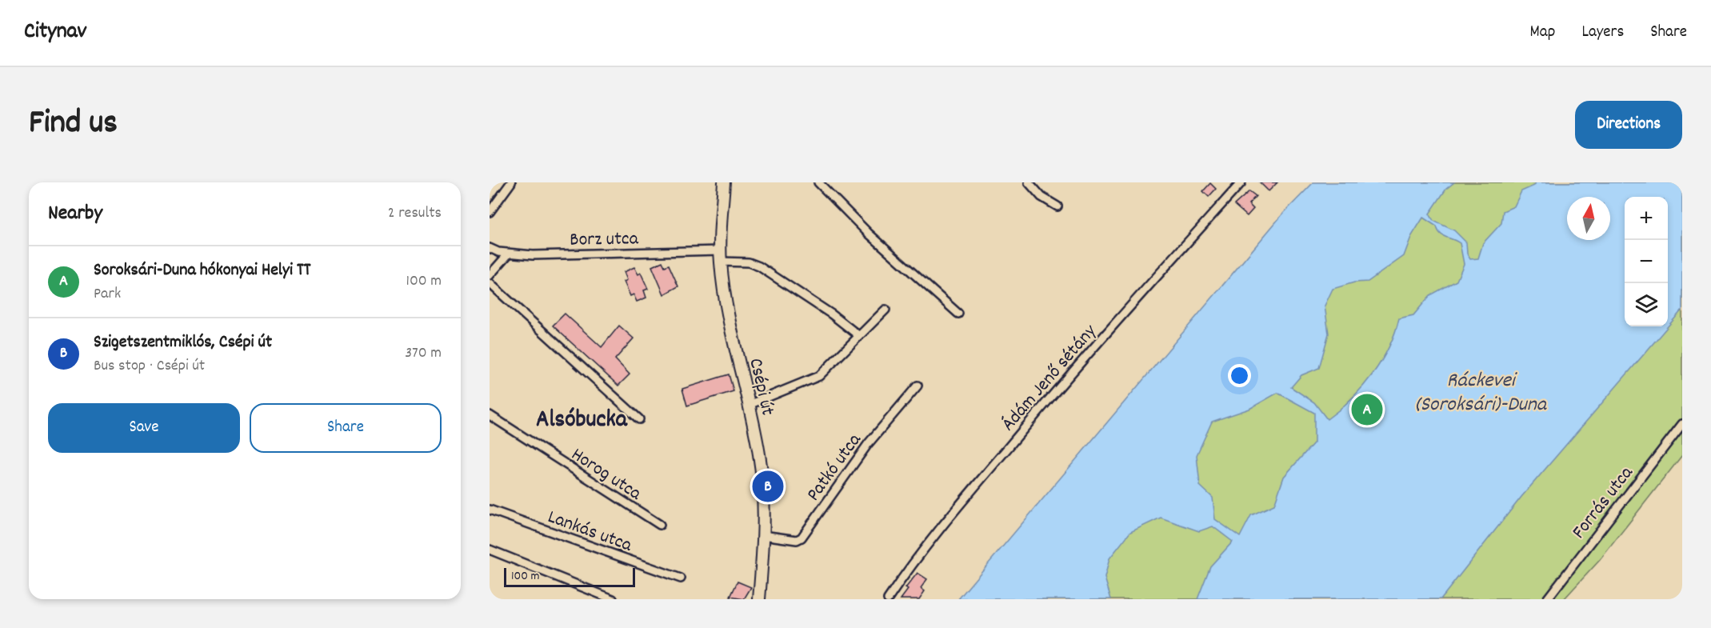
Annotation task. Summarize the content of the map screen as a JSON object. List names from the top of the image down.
{
  "streets": {
    "street": [
      "Borz utca",
      "Ádám Jenő sétány",
      "Csépi út",
      "Patkó utca",
      "Horog utca",
      "Forrás utca",
      "Lankás utca"
    ]
  },
  "crossings": [
    ["Borz utca", "Csépi út"],
    ["Csépi út", "Patkó utca"]
  ],
  "districts": ["Alsóbucka"],
  "water": ["Ráckevei (Soroksári)-Duna"],
  "scale_bar": "100 m",
  "north": "top",
  "page": {
    "header": "Citynav",
    "nav": ["Map", "Layers", "Share"],
    "title": "Find us",
    "buttons": [
      "Directions",
      ["Save", "Share"]
    ],
    "heading": ["Nearby", "2 results"],
    "map_buttons": ["+", "−"],
    "list": [
      {
        "mark": "A",
        "name": "Soroksári-Duna hókonyai Helyi TT",
        "note": "Park",
        "value": "100 m"
      },
      {
        "mark": "B",
        "name": "Szigetszentmiklós, Csépi út",
        "note": "Bus stop · Csépi út",
        "value": "370 m"
      }
    ],
    "pins": ["A", "B"],
    "scale": "100 m"
  }
}
